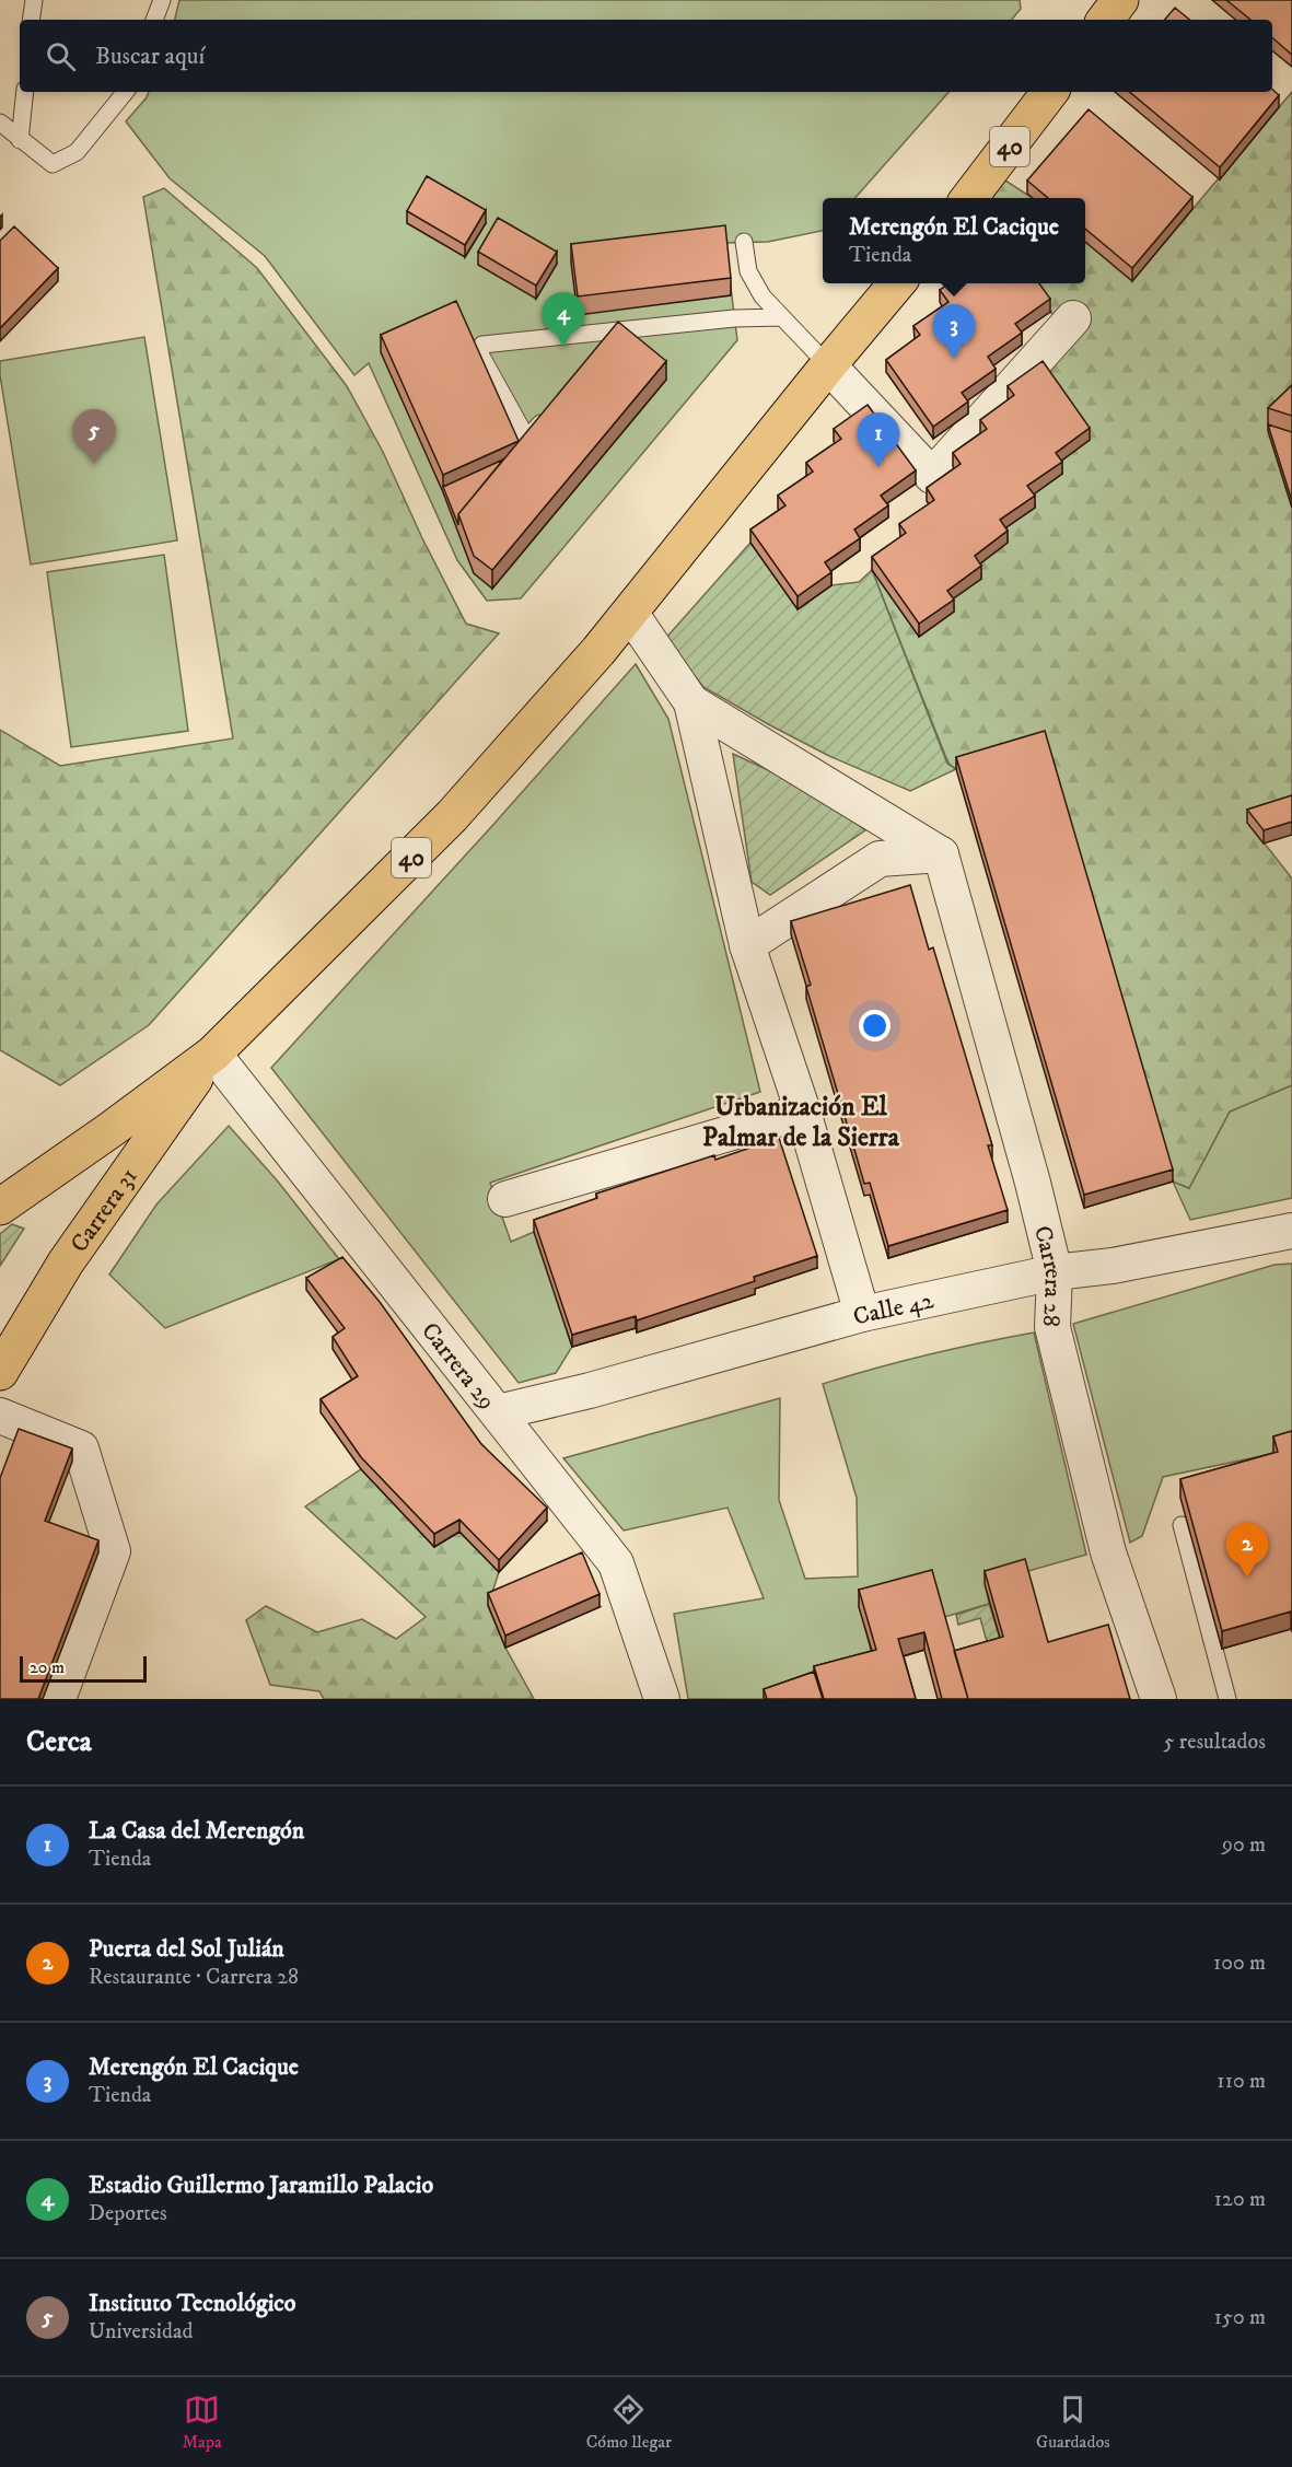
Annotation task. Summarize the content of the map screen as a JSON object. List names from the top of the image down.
{
  "streets": {
    "main road": ["40", "Carrera 31"],
    "street": ["Carrera 28", "Calle 42", "Carrera 29"]
  },
  "crossings": [
    ["40", "Carrera 31"],
    ["40", "Carrera 29"],
    ["Carrera 31", "Carrera 29"],
    ["Carrera 28", "Calle 42"],
    ["Calle 42", "Carrera 29"]
  ],
  "districts": ["Urbanización El Palmar de la Sierra"],
  "scale_bar": "20 m",
  "page": {
    "search": "Buscar aquí",
    "popup": ["Merengón El Cacique", "Tienda"],
    "pins": [
      "4",
      "3",
      "5",
      "1",
      "2"
    ],
    "scale": "20 m",
    "heading": ["Cerca", "5 resultados"],
    "list": [
      {
        "mark": "1",
        "name": "La Casa del Merengón",
        "note": "Tienda",
        "value": "90 m"
      },
      {
        "mark": "2",
        "name": "Puerta del Sol Julián",
        "note": "Restaurante · Carrera 28",
        "value": "100 m"
      },
      {
        "mark": "3",
        "name": "Merengón El Cacique",
        "note": "Tienda",
        "value": "110 m"
      },
      {
        "mark": "4",
        "name": "Estadio Guillermo Jaramillo Palacio",
        "note": "Deportes",
        "value": "120 m"
      },
      {
        "mark": "5",
        "name": "Instituto Tecnológico",
        "note": "Universidad",
        "value": "150 m"
      }
    ],
    "nav": ["Mapa", "Cómo llegar", "Guardados"]
  }
}
